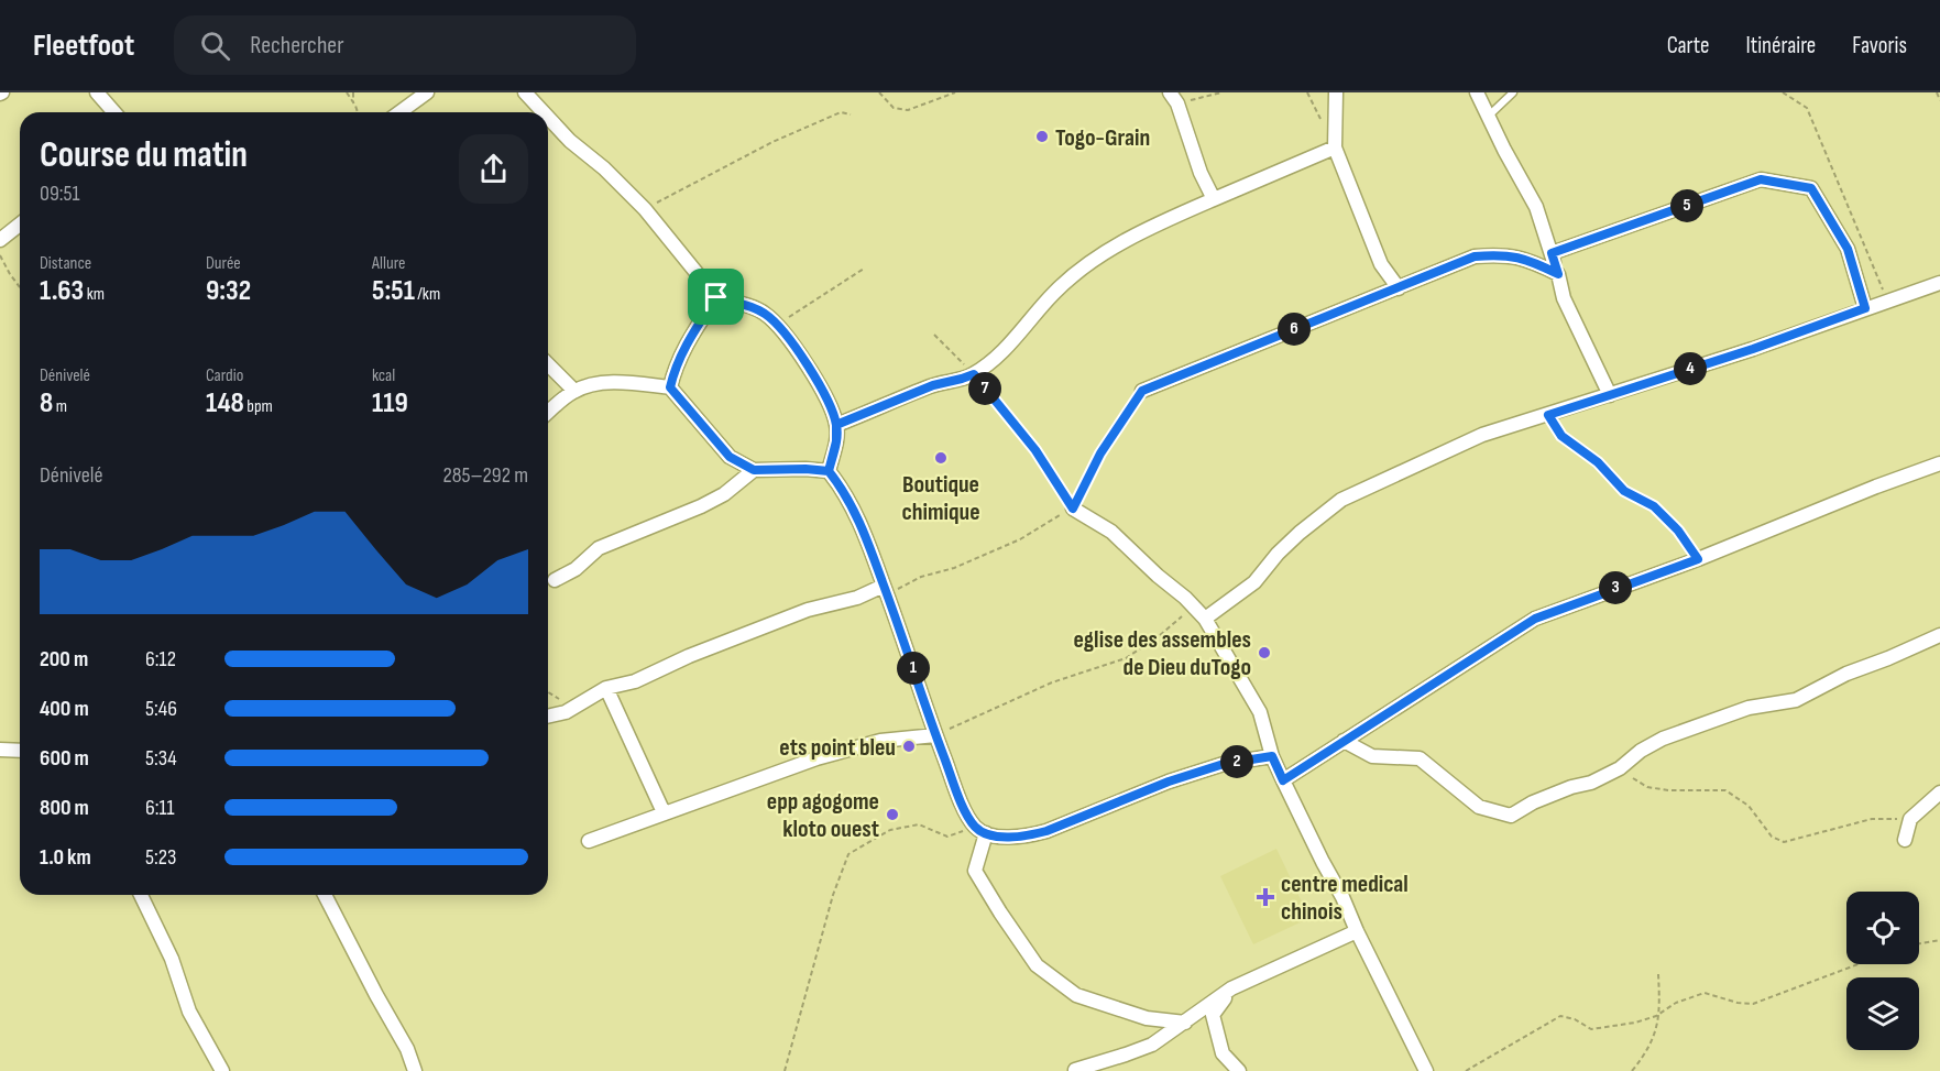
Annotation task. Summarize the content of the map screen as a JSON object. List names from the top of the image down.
{
  "places": {
    "other": [
      "Togo-Grain",
      "Boutique chimique",
      "eglise des assembles de Dieu duTogo",
      "ets point bleu",
      "epp agogome kloto ouest"
    ],
    "health": ["centre medical chinois"]
  },
  "page": {
    "header": "Fleetfoot",
    "search": "Rechercher",
    "nav": ["Carte", "Itinéraire", "Favoris"],
    "heading": ["Course du matin", "09:51"],
    "pins": [
      "5",
      "6",
      "4",
      "7",
      "3",
      "1",
      "2"
    ],
    "stats": [
      ["Distance", "1.63 km"],
      ["Durée", "9:32"],
      ["Allure", "5:51 /km"],
      ["Dénivelé", "8 m"],
      ["Cardio", "148 bpm"],
      ["kcal", "119"]
    ],
    "chart": ["Dénivelé", "285–292 m"],
    "list": [
      {
        "name": "200 m",
        "note": "6:12"
      },
      {
        "name": "400 m",
        "note": "5:46"
      },
      {
        "name": "600 m",
        "note": "5:34"
      },
      {
        "name": "800 m",
        "note": "6:11"
      },
      {
        "name": "1.0 km",
        "note": "5:23"
      }
    ]
  }
}
